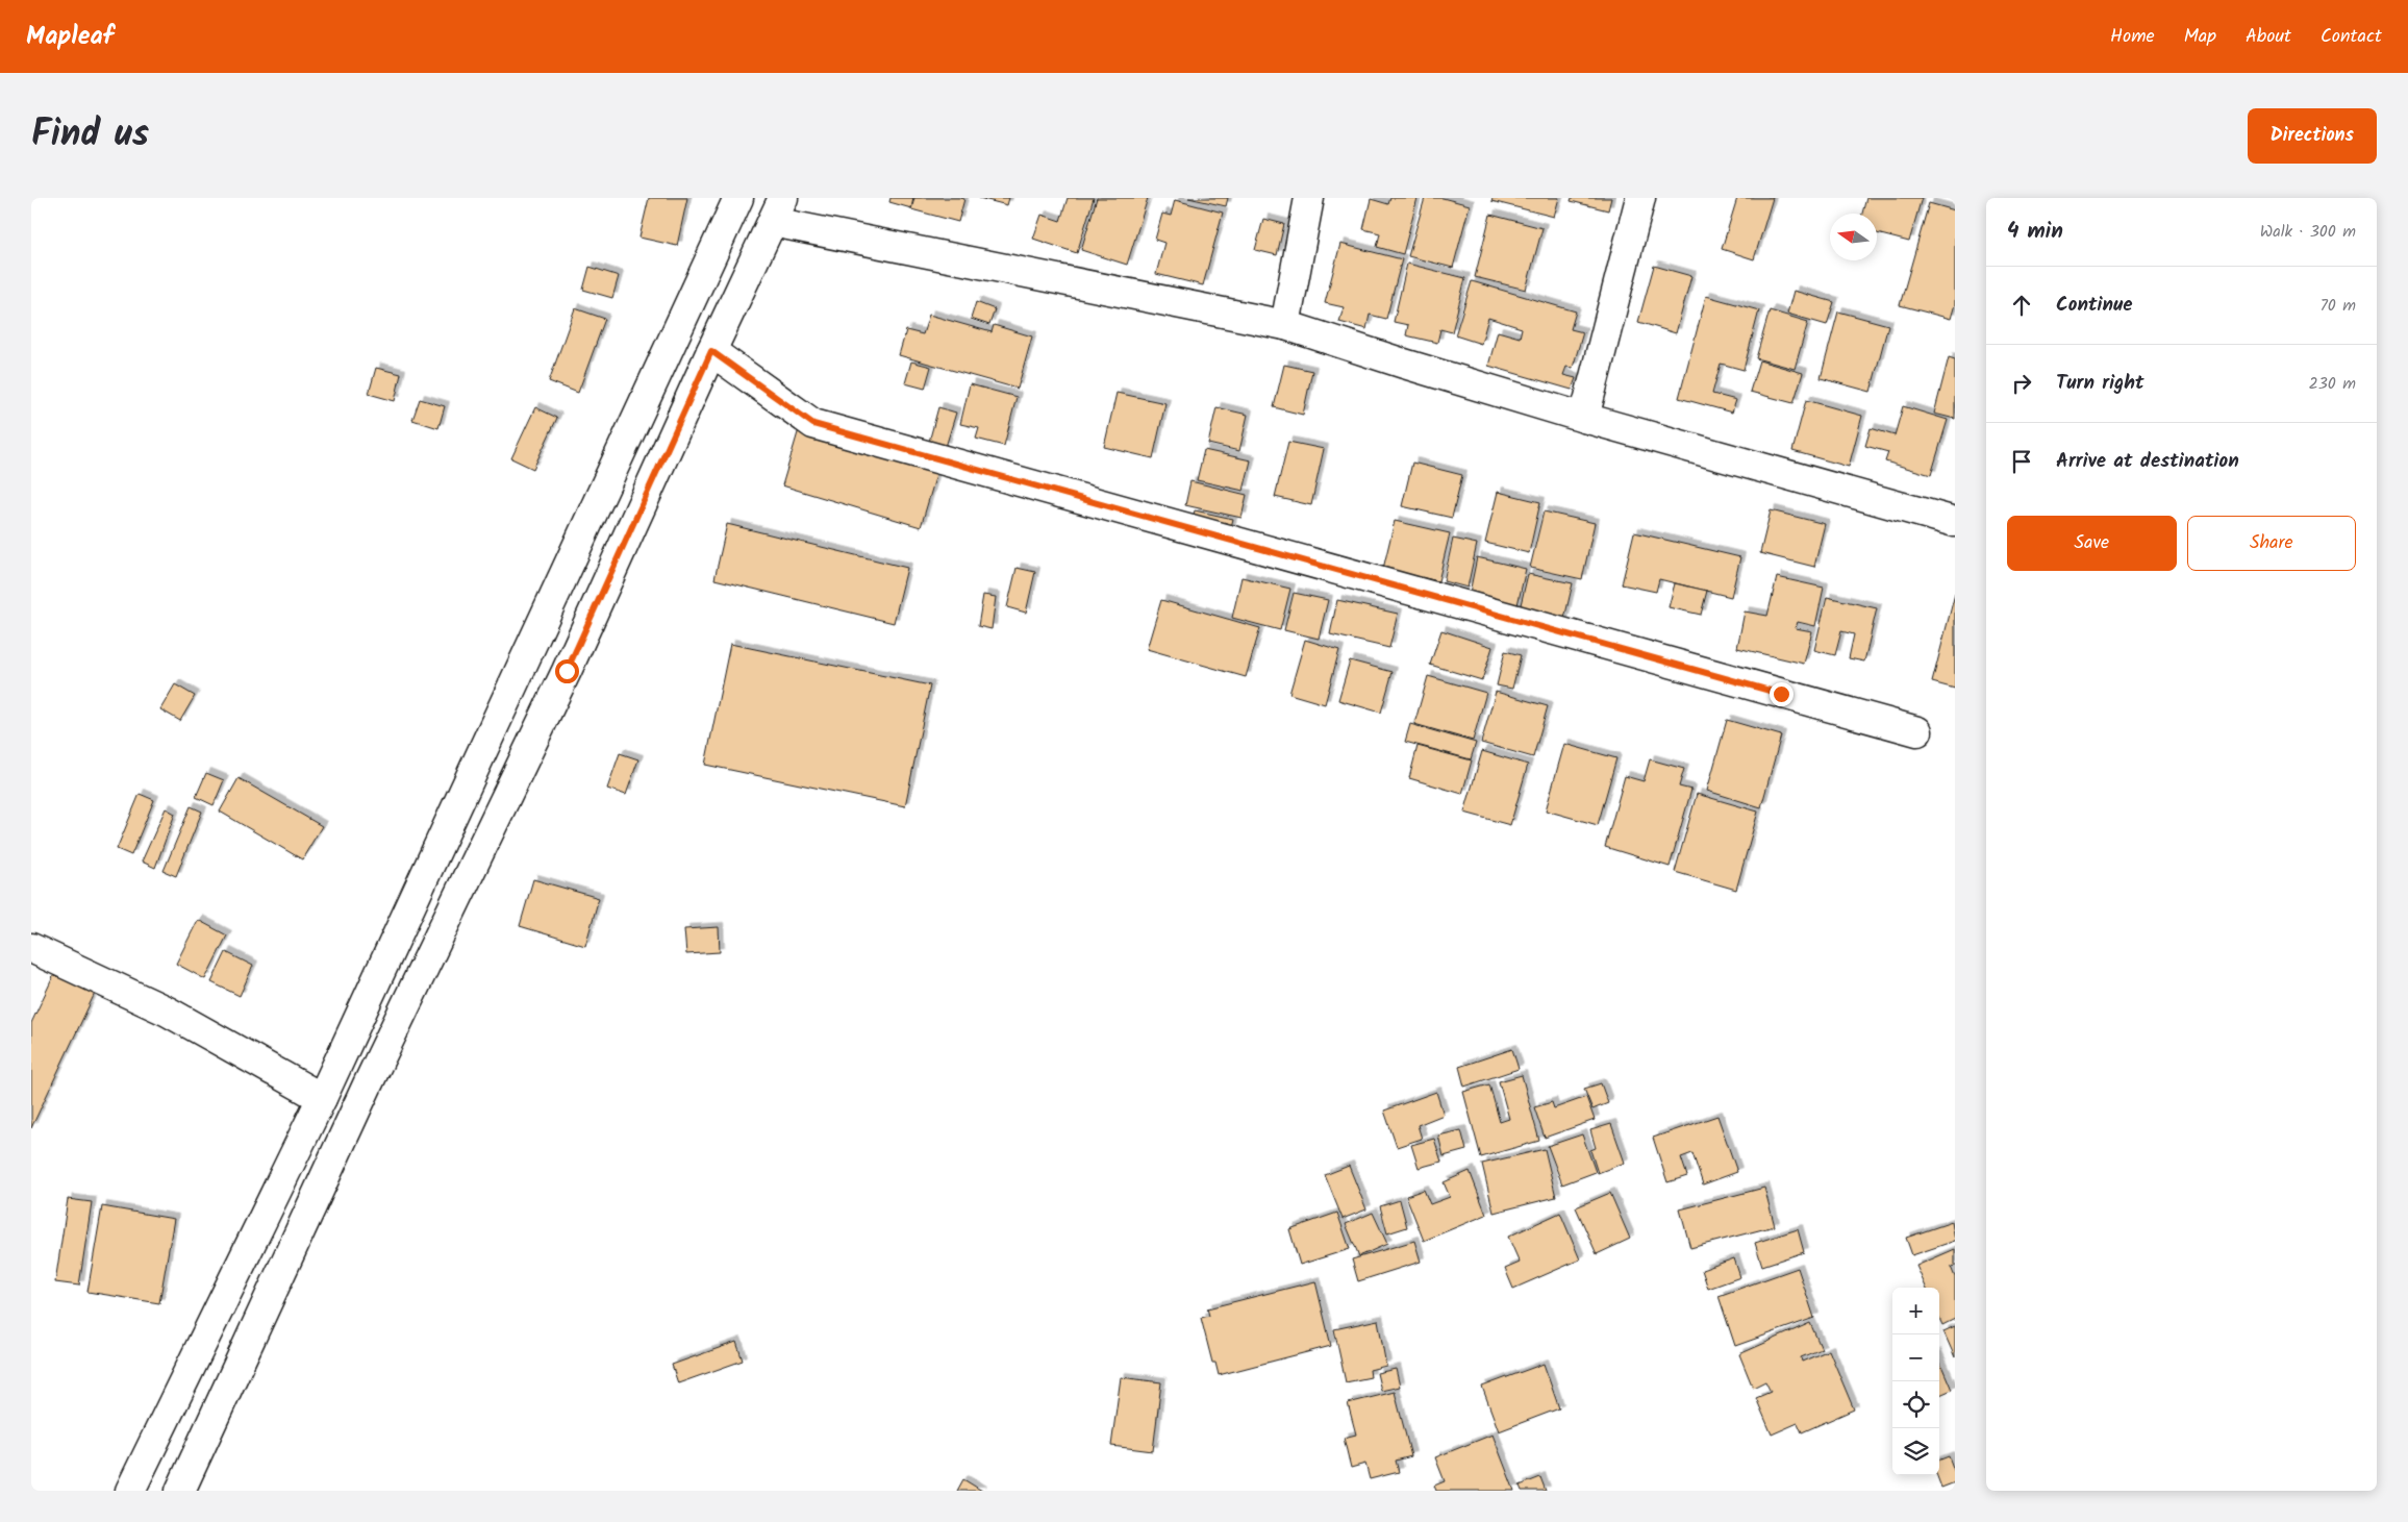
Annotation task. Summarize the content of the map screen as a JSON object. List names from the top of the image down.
{
  "north": "left",
  "page": {
    "header": "Mapleaf",
    "nav": [
      "Home",
      "Map",
      "About",
      "Contact"
    ],
    "title": "Find us",
    "buttons": [
      "Directions",
      ["Save", "Share"]
    ],
    "heading": ["4 min", "Walk · 300 m"],
    "list": [
      ["Continue", "70 m"],
      ["Turn right", "230 m"],
      "Arrive at destination"
    ],
    "map_buttons": ["+", "−"]
  }
}
